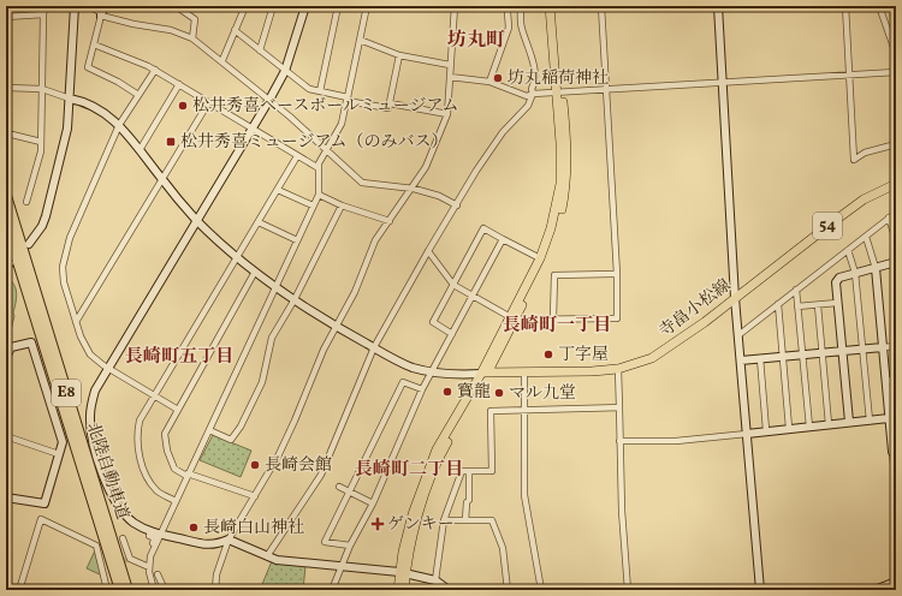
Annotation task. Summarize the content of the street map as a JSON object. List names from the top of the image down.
{
  "streets": {
    "highway": ["E8", "北陸自動車道"],
    "main road": ["54", "寺畠小松線"]
  },
  "districts": [
    "坊丸町",
    "長崎町一丁目",
    "長崎町五丁目",
    "長崎町二丁目"
  ],
  "places": {
    "other": [
      "坊丸稲荷神社",
      "松井秀喜ベースボールミュージアム",
      "丁字屋",
      "寳龍",
      "マル九堂",
      "長崎会館",
      "長崎白山神社"
    ],
    "transit": ["松井秀喜ミュージアム（のみバス）"],
    "health": ["ゲンキー"]
  }
}
